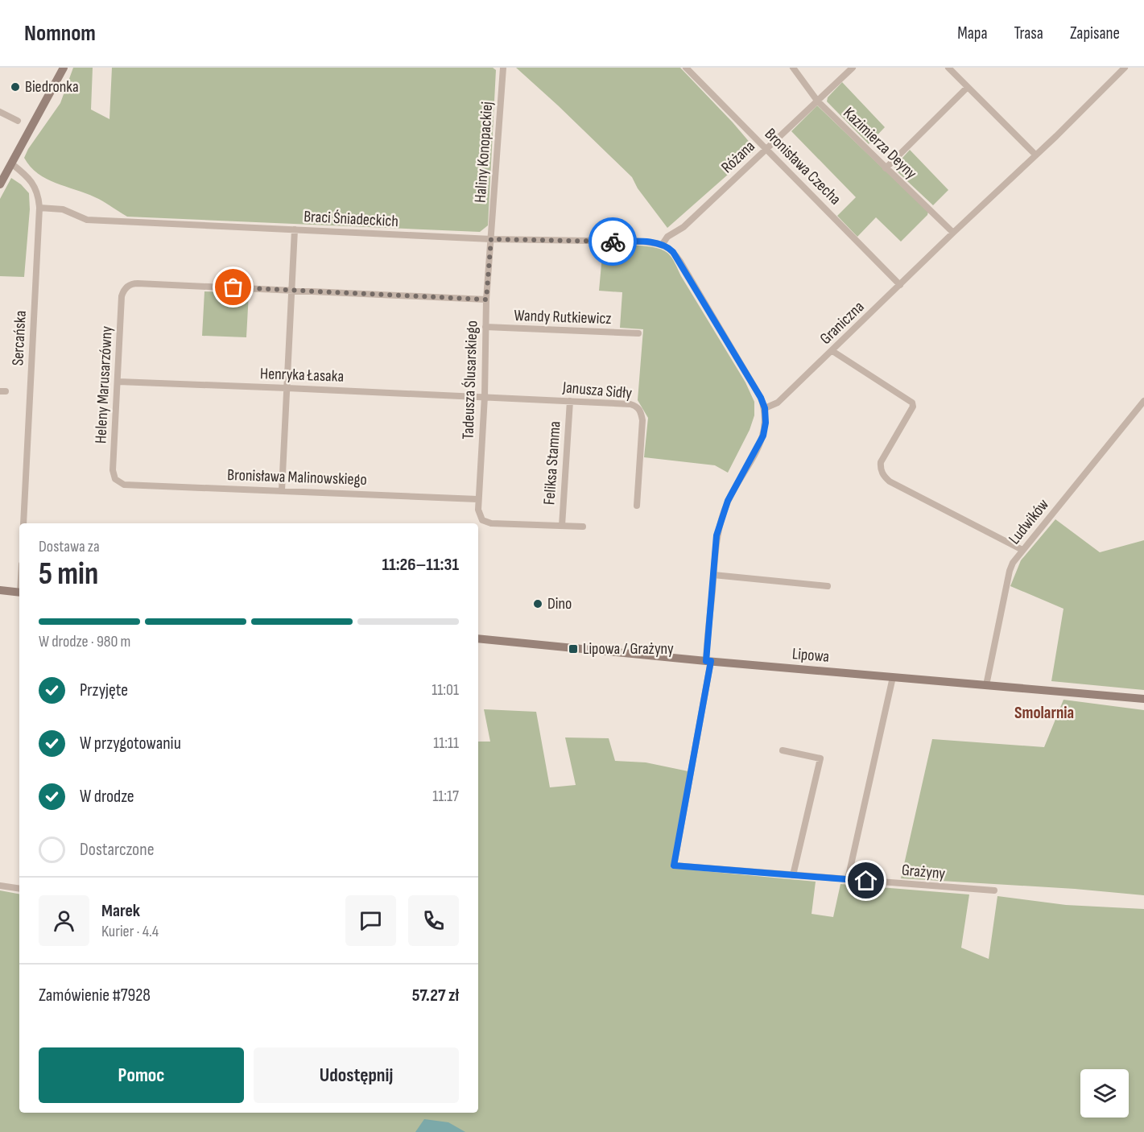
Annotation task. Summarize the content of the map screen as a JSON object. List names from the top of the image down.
{
  "streets": {
    "main road": ["Lipowa"],
    "street": [
      "Kazimierza Deyny",
      "Haliny Konopackiej",
      "Różana",
      "Bronisława Czecha",
      "Braci Śniadeckich",
      "Wandy Rutkiewicz",
      "Graniczna",
      "Sercańska",
      "Henryka Łasaka",
      "Tadeusza Ślusarskiego",
      "Heleny Marusarzówny",
      "Janusza Sidły",
      "Feliksa Stamma",
      "Bronisława Malinowskiego",
      "Ludwików",
      "Grażyny"
    ]
  },
  "crossings": [
    ["Kazimierza Deyny", "Różana"],
    ["Kazimierza Deyny", "Graniczna"],
    ["Haliny Konopackiej", "Braci Śniadeckich"],
    ["Haliny Konopackiej", "Tadeusza Ślusarskiego"],
    ["Różana", "Bronisława Czecha"],
    ["Różana", "Braci Śniadeckich"],
    ["Bronisława Czecha", "Graniczna"],
    ["Braci Śniadeckich", "Sercańska"],
    ["Braci Śniadeckich", "Tadeusza Ślusarskiego"],
    ["Wandy Rutkiewicz", "Tadeusza Ślusarskiego"],
    ["Henryka Łasaka", "Tadeusza Ślusarskiego"],
    ["Henryka Łasaka", "Heleny Marusarzówny"],
    ["Henryka Łasaka", "Janusza Sidły"],
    ["Tadeusza Ślusarskiego", "Janusza Sidły"],
    ["Tadeusza Ślusarskiego", "Feliksa Stamma"],
    ["Tadeusza Ślusarskiego", "Bronisława Malinowskiego"],
    ["Heleny Marusarzówny", "Bronisława Malinowskiego"],
    ["Janusza Sidły", "Feliksa Stamma"],
    ["Ludwików", "Lipowa"],
    ["Lipowa", "Grażyny"]
  ],
  "districts": ["Smolarnia"],
  "places": {
    "other": ["Biedronka", "Dino"],
    "transit": ["Lipowa / Grażyny"]
  },
  "page": {
    "header": "Nomnom",
    "nav": ["Mapa", "Trasa", "Zapisane"],
    "heading": ["5 min", "Dostawa za", "11:26–11:31"],
    "panel": [
      "Marek",
      "Kurier · 4.4",
      "Zamówienie #7928",
      "57.27 zł"
    ],
    "bar": "W drodze · 980 m",
    "list": [
      ["Przyjęte", "11:01"],
      ["W przygotowaniu", "11:11"],
      ["W drodze", "11:17"],
      "Dostarczone"
    ],
    "buttons": ["Pomoc", "Udostępnij"]
  }
}
